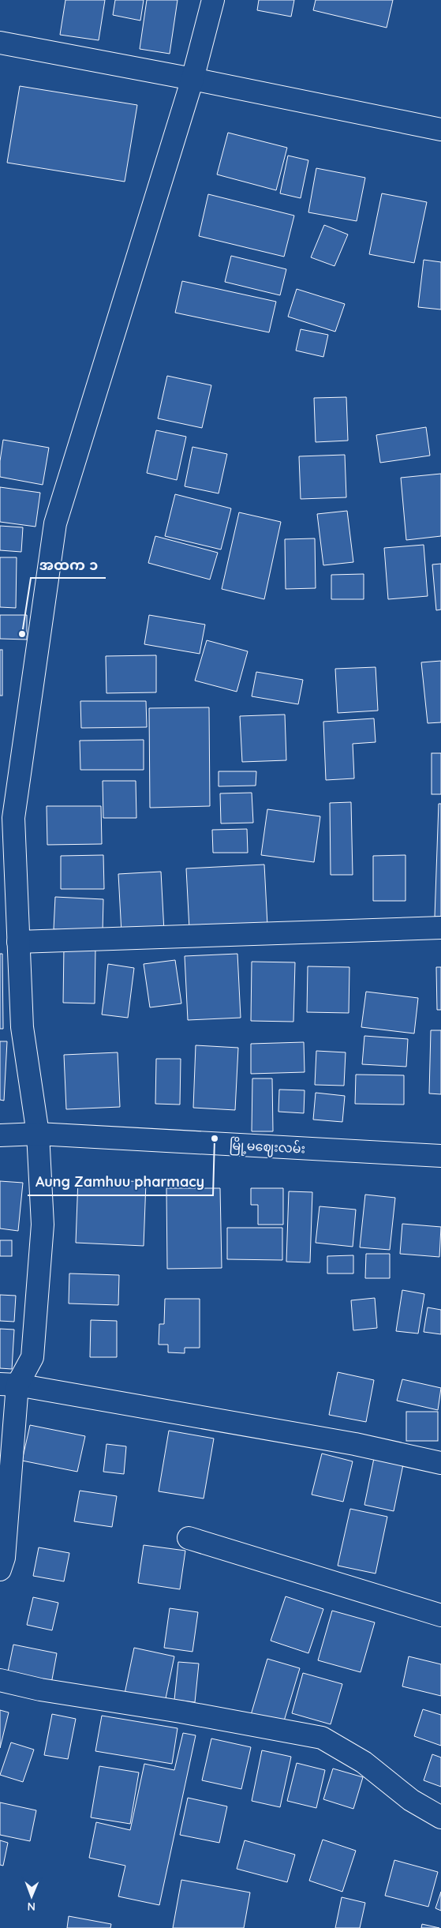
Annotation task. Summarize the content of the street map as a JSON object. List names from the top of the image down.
{
  "streets": {
    "street": ["မြို့မဈေးလမ်း"]
  },
  "places": ["အထက ၁", "Aung Zamhuu pharmacy"],
  "north": "bottom"
}
